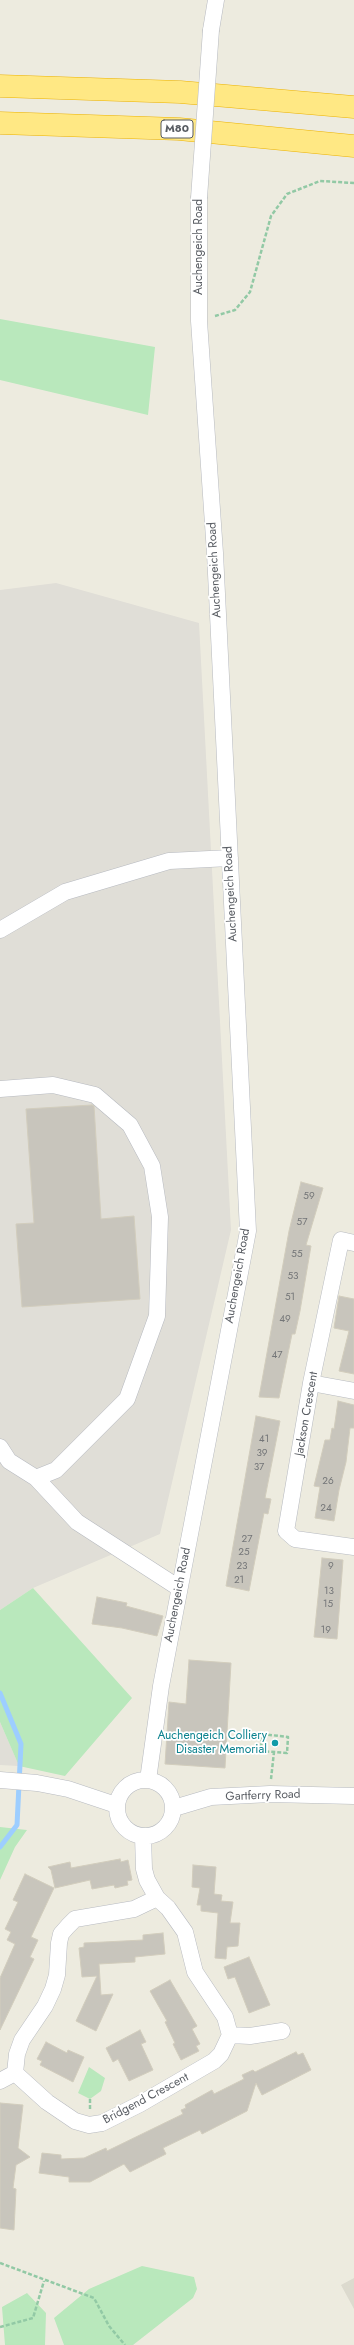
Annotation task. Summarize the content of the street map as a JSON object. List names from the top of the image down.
{
  "streets": {
    "highway": ["M80"],
    "street": [
      "Auchengeich Road",
      "Jackson Crescent",
      "Gartferry Road",
      "Bridgend Crescent"
    ]
  },
  "crossings": [
    ["Auchengeich Road", "Gartferry Road"]
  ],
  "places": ["Auchengeich Colliery Disaster Memorial"],
  "house_numbers": [
    "59",
    "57",
    "55",
    "53",
    "51",
    "49",
    "47",
    "41",
    "39",
    "37",
    "26",
    "24",
    "27",
    "25",
    "23",
    "9",
    "21",
    "13",
    "15",
    "19"
  ]
}
